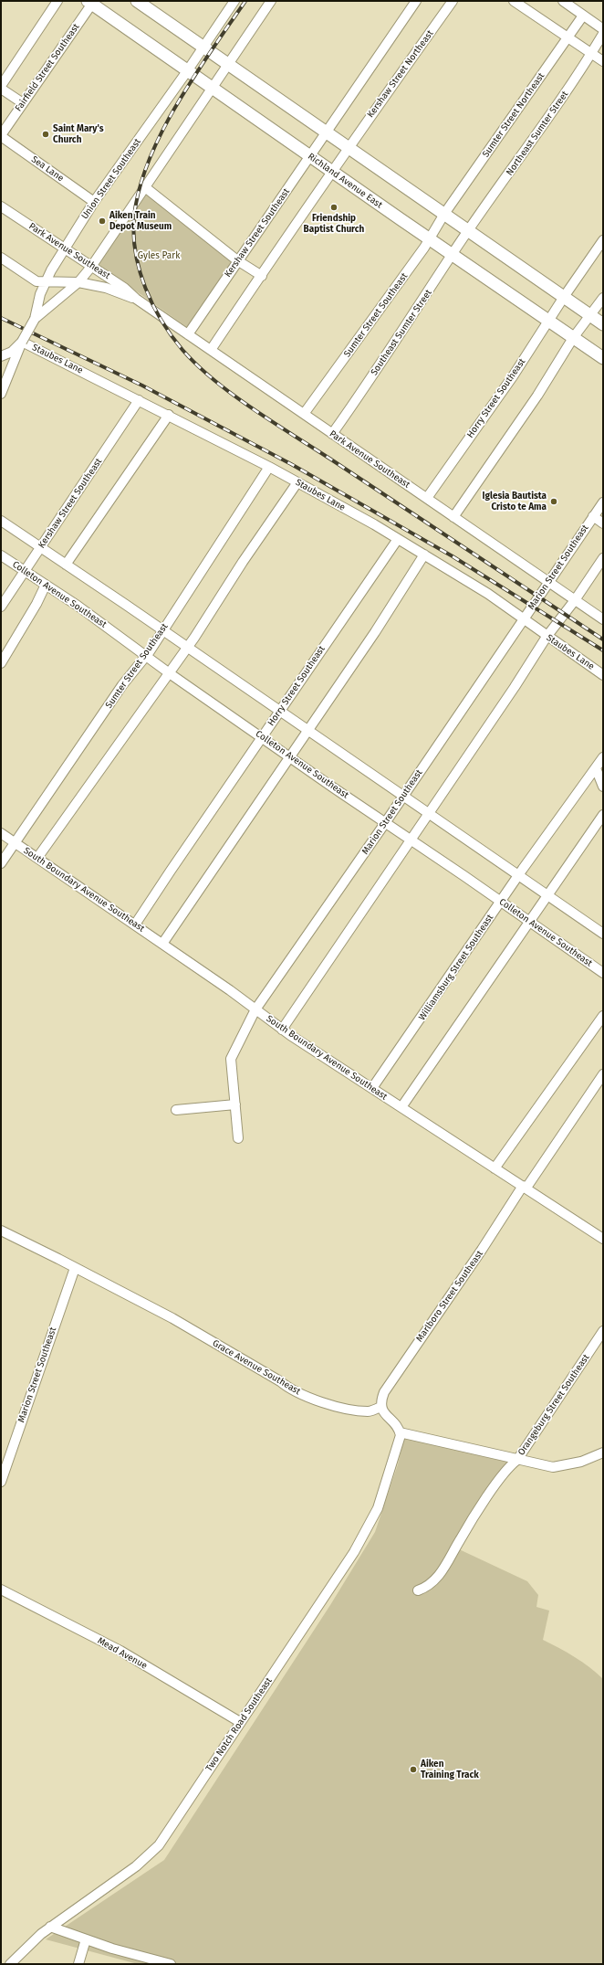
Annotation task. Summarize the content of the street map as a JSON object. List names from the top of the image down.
{
  "streets": {
    "main road": ["Richland Avenue East"],
    "street": [
      "Fairfield Street Southeast",
      "Kershaw Street Northeast",
      "Sumter Street Northeast",
      "Northeast Sumter Street",
      "Sea Lane",
      "Union Street Southeast",
      "Kershaw Street Southeast",
      "Park Avenue Southeast",
      "Sumter Street Southeast",
      "Southeast Sumter Street",
      "Staubes Lane",
      "Horry Street Southeast",
      "Marion Street Southeast",
      "Colleton Avenue Southeast",
      "South Boundary Avenue Southeast",
      "Williamsburg Street Southeast",
      "Marlboro Street Southeast",
      "Grace Avenue Southeast",
      "Orangeburg Street Southeast",
      "Mead Avenue",
      "Two Notch Road Southeast"
    ]
  },
  "crossings": [
    ["Fairfield Street Southeast", "Sea Lane"],
    ["Fairfield Street Southeast", "Richland Avenue East"],
    ["Sumter Street Northeast", "Sumter Street Southeast"],
    ["Northeast Sumter Street", "Southeast Sumter Street"],
    ["Sea Lane", "Union Street Southeast"],
    ["Union Street Southeast", "Richland Avenue East"],
    ["Union Street Southeast", "Park Avenue Southeast"],
    ["Union Street Southeast", "Staubes Lane"],
    ["Richland Avenue East", "Kershaw Street Southeast"],
    ["Richland Avenue East", "Sumter Street Southeast"],
    ["Richland Avenue East", "Southeast Sumter Street"],
    ["Richland Avenue East", "Horry Street Southeast"],
    ["Kershaw Street Southeast", "Park Avenue Southeast"],
    ["Kershaw Street Southeast", "Staubes Lane"],
    ["Kershaw Street Southeast", "Colleton Avenue Southeast"],
    ["Park Avenue Southeast", "Sumter Street Southeast"],
    ["Park Avenue Southeast", "Southeast Sumter Street"],
    ["Park Avenue Southeast", "Horry Street Southeast"],
    ["Park Avenue Southeast", "Marion Street Southeast"],
    ["Sumter Street Southeast", "Staubes Lane"],
    ["Sumter Street Southeast", "Colleton Avenue Southeast"],
    ["Sumter Street Southeast", "South Boundary Avenue Southeast"],
    ["Staubes Lane", "Horry Street Southeast"],
    ["Staubes Lane", "Marion Street Southeast"],
    ["Horry Street Southeast", "Colleton Avenue Southeast"],
    ["Horry Street Southeast", "South Boundary Avenue Southeast"],
    ["Marion Street Southeast", "Colleton Avenue Southeast"],
    ["Marion Street Southeast", "South Boundary Avenue Southeast"],
    ["Marion Street Southeast", "Grace Avenue Southeast"],
    ["Colleton Avenue Southeast", "Williamsburg Street Southeast"],
    ["South Boundary Avenue Southeast", "Williamsburg Street Southeast"],
    ["South Boundary Avenue Southeast", "Marlboro Street Southeast"],
    ["Marlboro Street Southeast", "Grace Avenue Southeast"],
    ["Mead Avenue", "Two Notch Road Southeast"]
  ],
  "parks": ["Gyles Park"],
  "places": [
    "Saint Mary's Church",
    "Friendship Baptist Church",
    "Aiken Train Depot Museum",
    "Iglesia Bautista Cristo te Ama",
    "Aiken Training Track"
  ]
}
